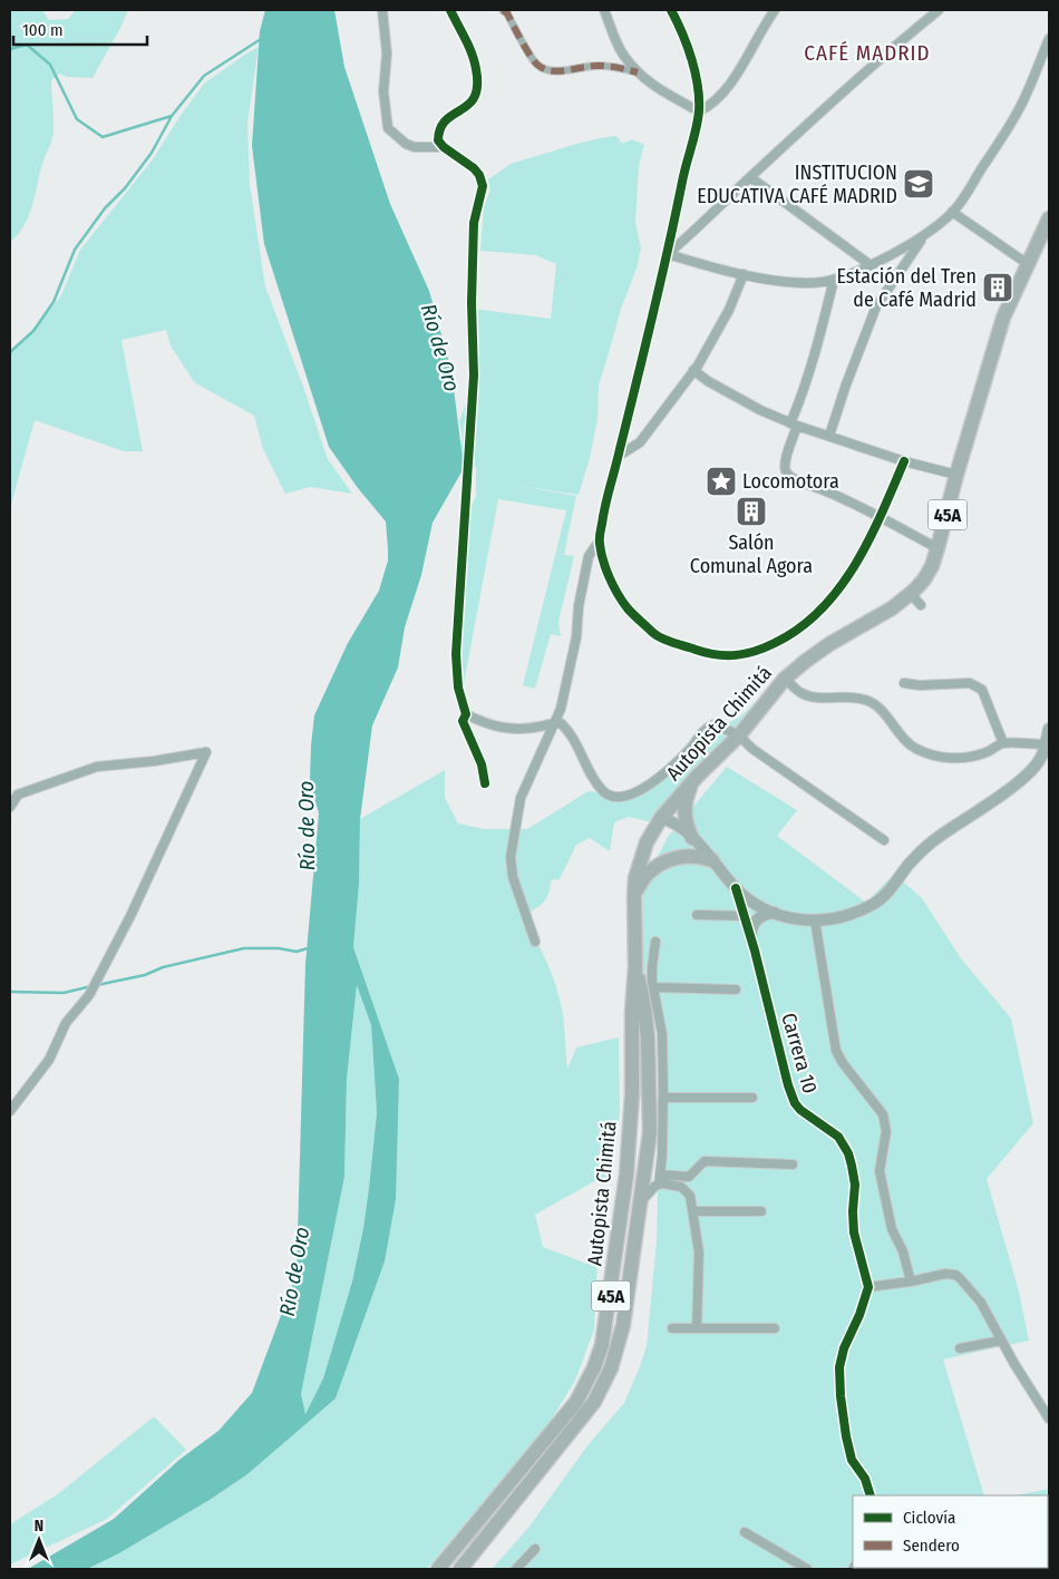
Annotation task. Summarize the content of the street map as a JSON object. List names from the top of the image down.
{
  "streets": {
    "highway": ["45A", "Autopista Chimitá"],
    "street": ["Carrera 10"]
  },
  "districts": ["CAFÉ MADRID"],
  "water": ["Río de Oro"],
  "places": {
    "school or university": ["INSTITUCION EDUCATIVA CAFÉ MADRID"],
    "building": ["Estación del Tren de Café Madrid", "Salón Comunal Agora"],
    "place": ["Locomotora"]
  },
  "legend": ["Ciclovía", "Sendero"],
  "scale_bar": "100 m",
  "north": "top"
}
